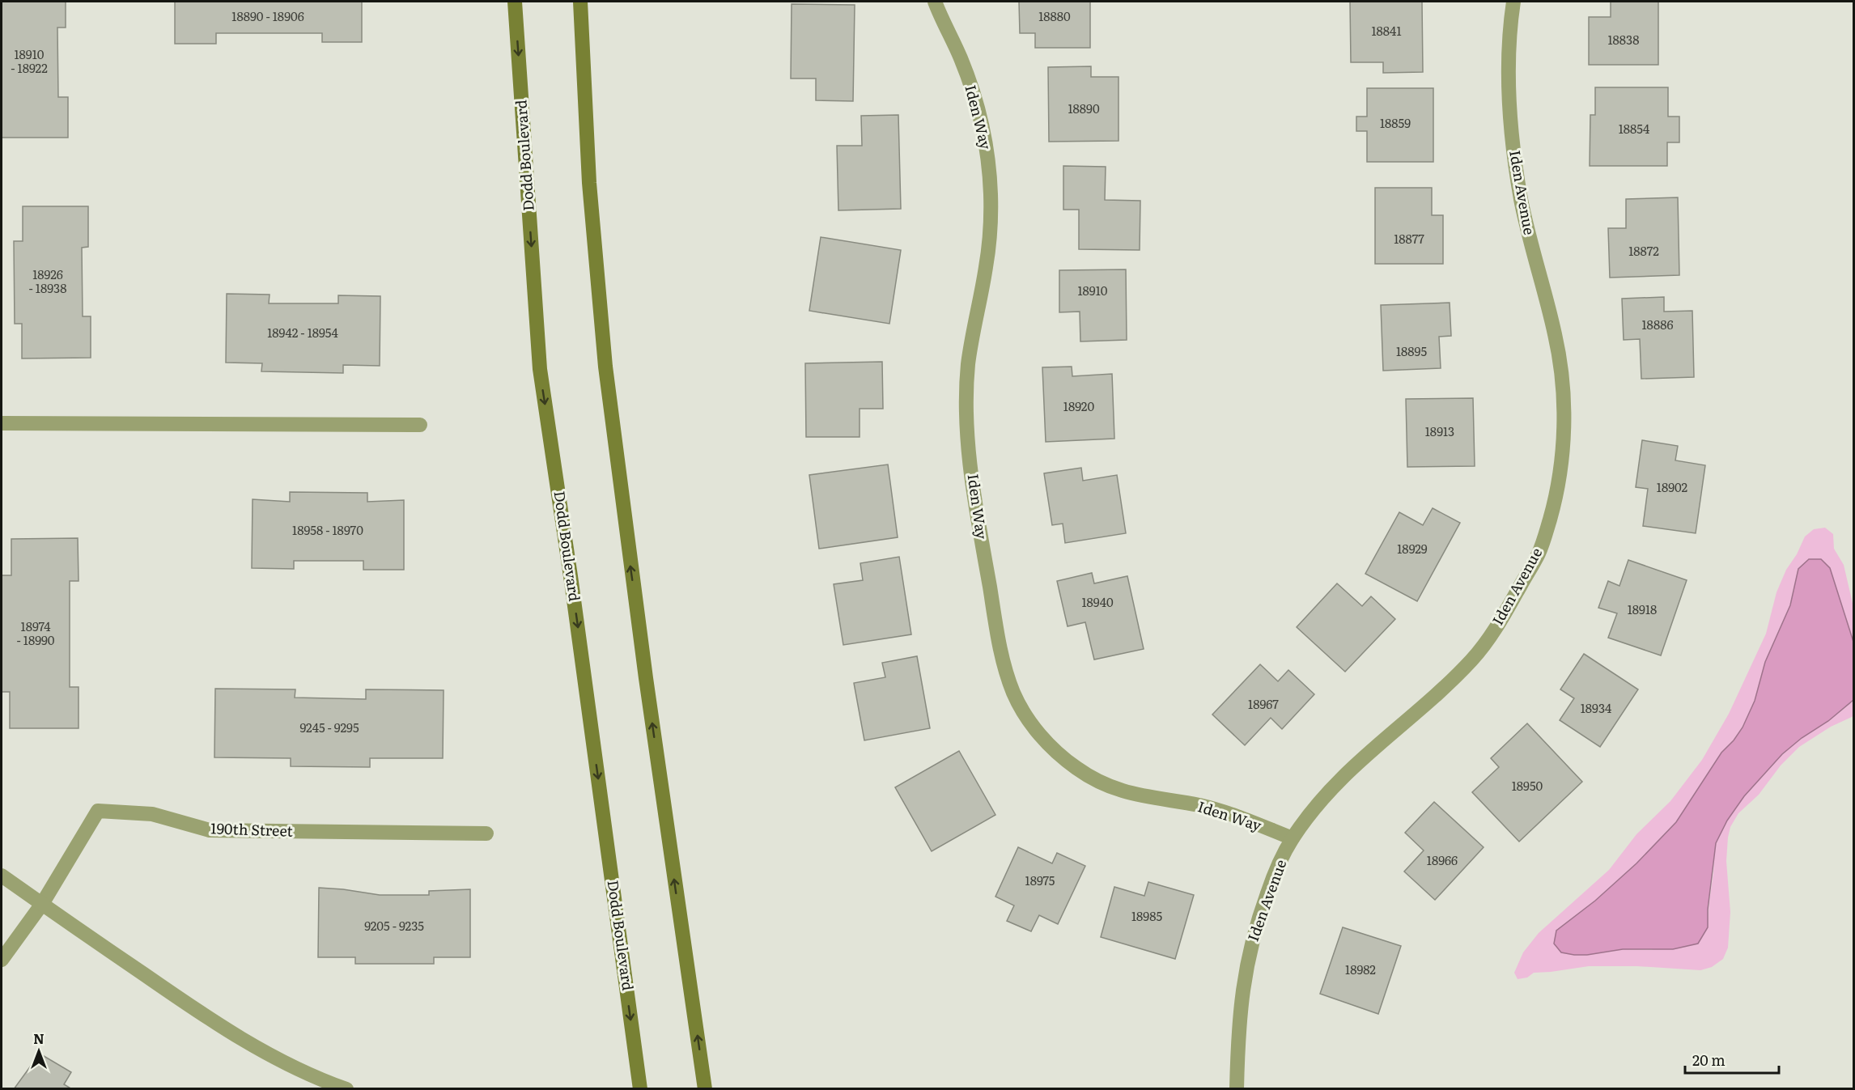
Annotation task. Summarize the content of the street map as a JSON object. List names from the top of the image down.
{
  "streets": {
    "main road": ["Dodd Boulevard"],
    "street": ["Iden Way", "Iden Avenue", "190th Street"]
  },
  "crossings": [
    ["Iden Way", "Iden Avenue"]
  ],
  "house_numbers": [
    "18890 - 18906",
    "18880",
    "18841",
    "18838",
    "18910 - 18922",
    "18890",
    "18859",
    "18854",
    "18877",
    "18872",
    "18926 - 18938",
    "18910",
    "18886",
    "18942 - 18954",
    "18895",
    "18920",
    "18913",
    "18902",
    "18958 - 18970",
    "18929",
    "18940",
    "18918",
    "18974 - 18990",
    "18967",
    "18934",
    "9245 - 9295",
    "18950",
    "18966",
    "18975",
    "18985",
    "9205 - 9235",
    "18982"
  ],
  "scale_bar": "20 m",
  "north": "top"
}
